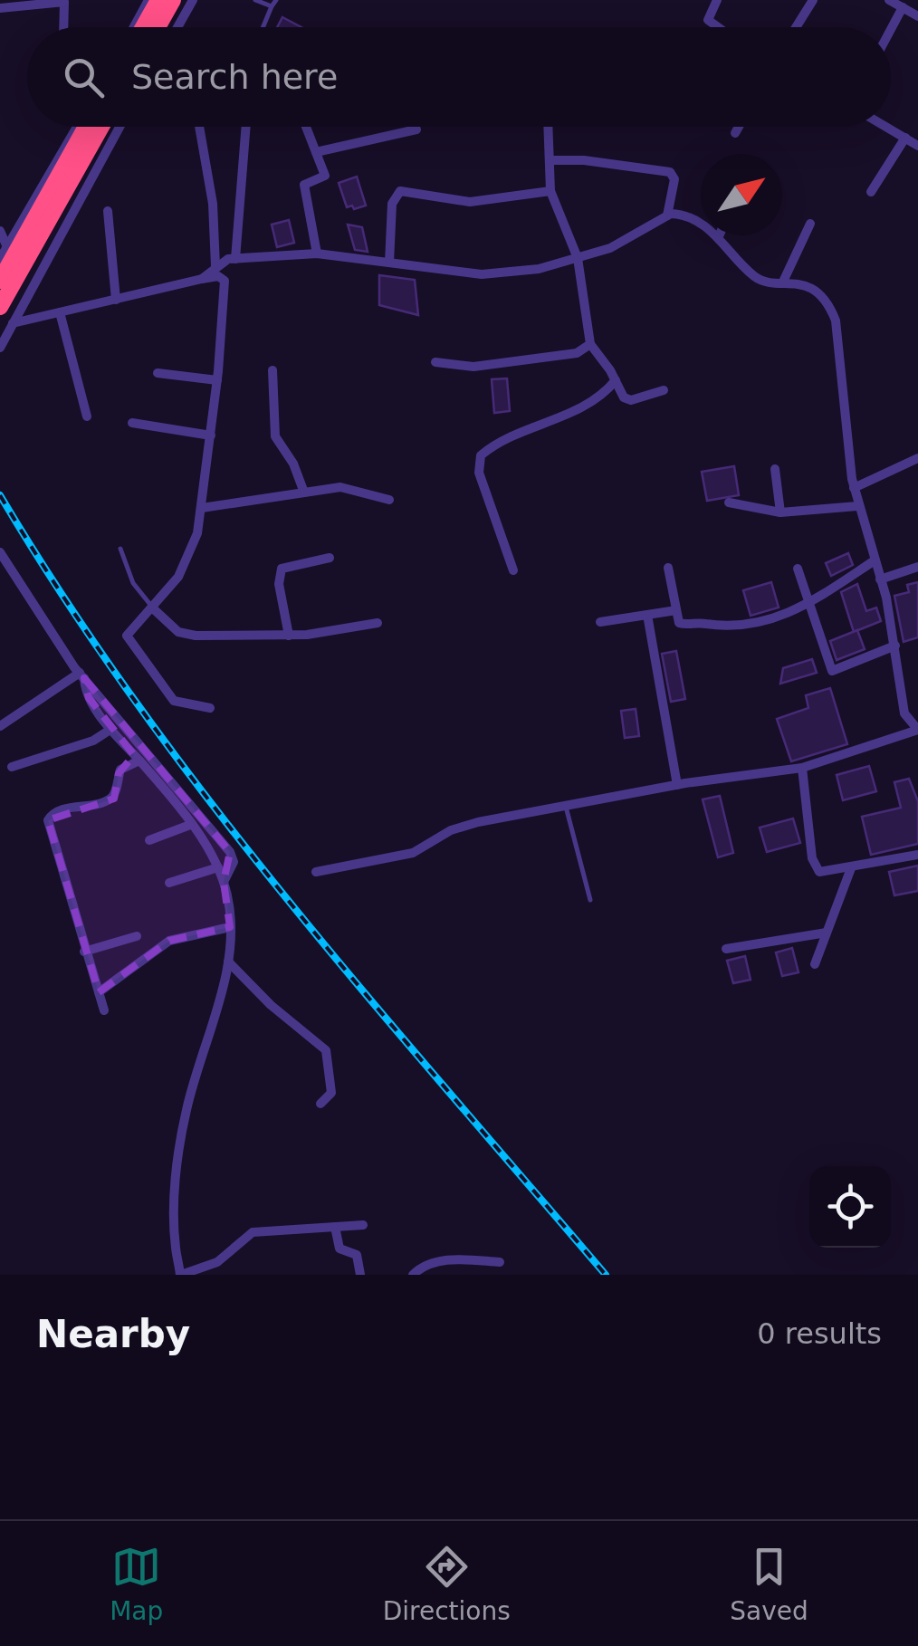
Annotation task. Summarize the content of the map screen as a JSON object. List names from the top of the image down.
{
  "north": "top right",
  "page": {
    "search": "Search here",
    "heading": ["Nearby", "0 results"],
    "nav": ["Map", "Directions", "Saved"]
  }
}
